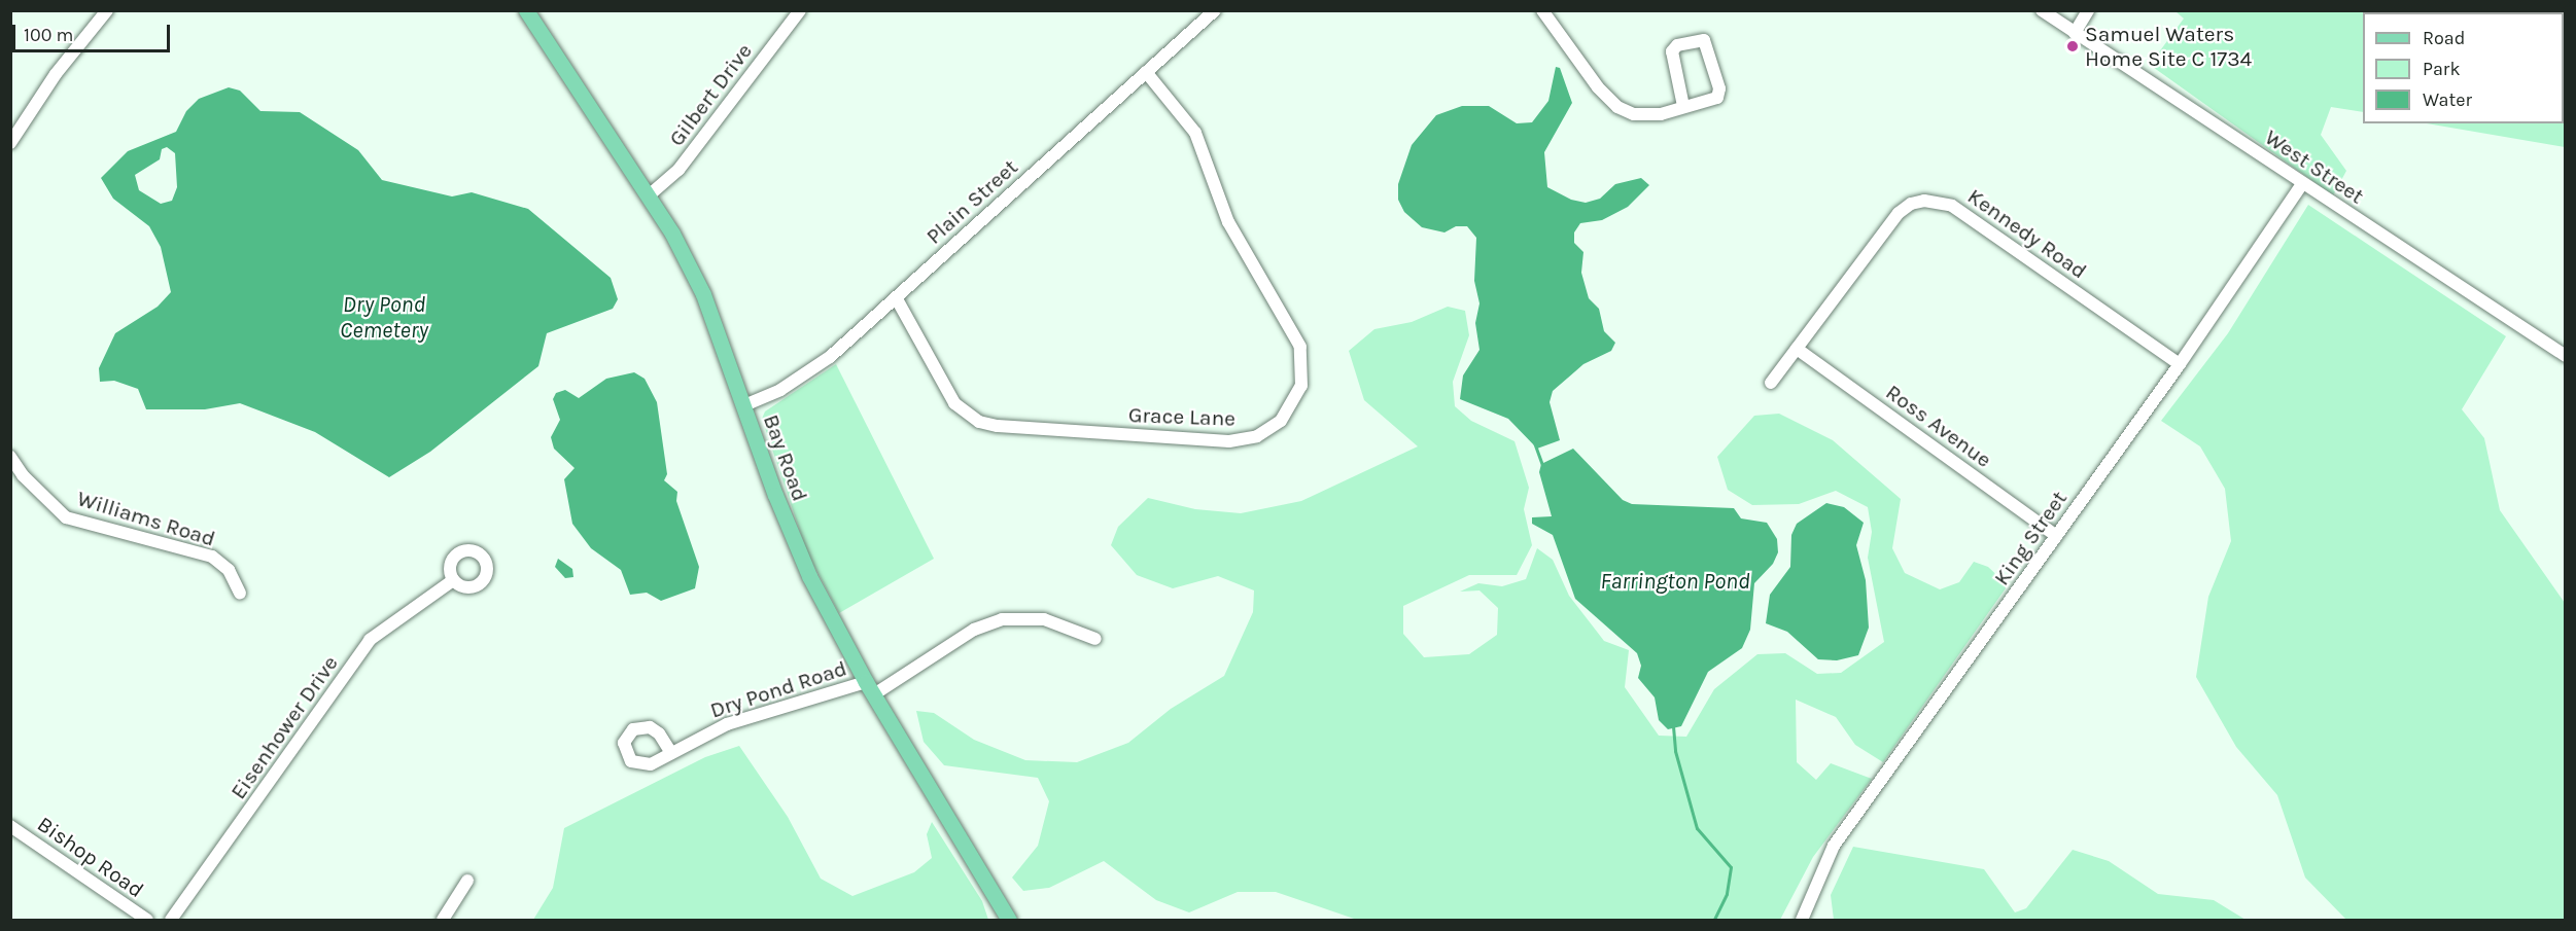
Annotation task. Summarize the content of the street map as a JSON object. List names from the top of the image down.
{
  "streets": {
    "main road": ["Bay Road"],
    "street": [
      "Gilbert Drive",
      "West Street",
      "Plain Street",
      "Kennedy Road",
      "Grace Lane",
      "Ross Avenue",
      "Williams Road",
      "King Street",
      "Dry Pond Road",
      "Eisenhower Drive",
      "Bishop Road"
    ]
  },
  "crossings": [
    ["Gilbert Drive", "Bay Road"],
    ["West Street", "King Street"],
    ["Plain Street", "Grace Lane"],
    ["Plain Street", "Bay Road"],
    ["Kennedy Road", "Ross Avenue"],
    ["Kennedy Road", "King Street"],
    ["Ross Avenue", "King Street"],
    ["Bay Road", "Dry Pond Road"]
  ],
  "water": ["Dry Pond Cemetery", "Farrington Pond"],
  "places": ["Samuel Waters Home Site C 1734"],
  "legend": ["Road", "Park", "Water"],
  "scale_bar": "100 m"
}
